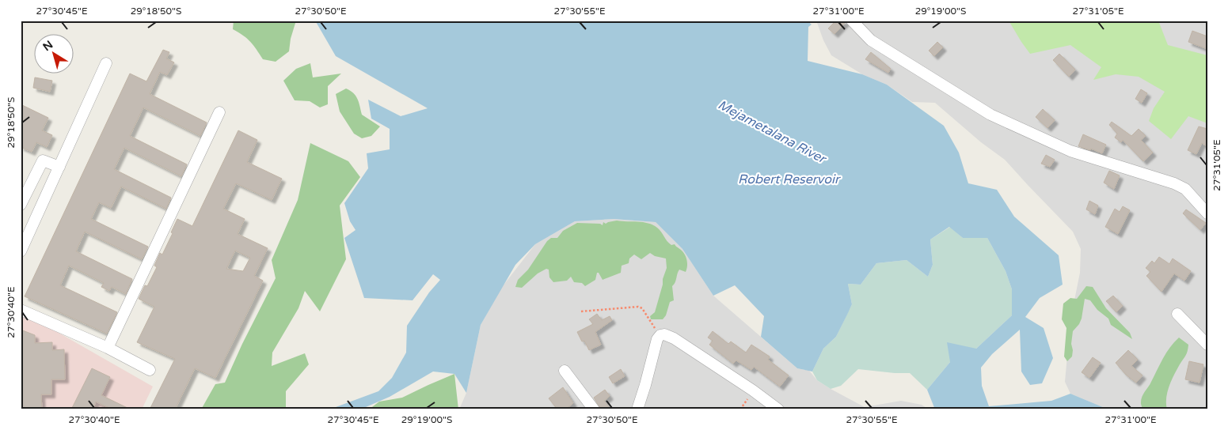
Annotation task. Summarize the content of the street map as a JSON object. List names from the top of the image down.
{
  "water": ["Mejametalana River", "Robert Reservoir"],
  "north": "top left",
  "coordinates": [
    "27°30'45\"E",
    "29°18'50\"S",
    "27°30'50\"E",
    "27°30'55\"E",
    "27°31'00\"E",
    "29°19'00\"S",
    "27°31'05\"E",
    "27°30'40\"E"
  ]
}
